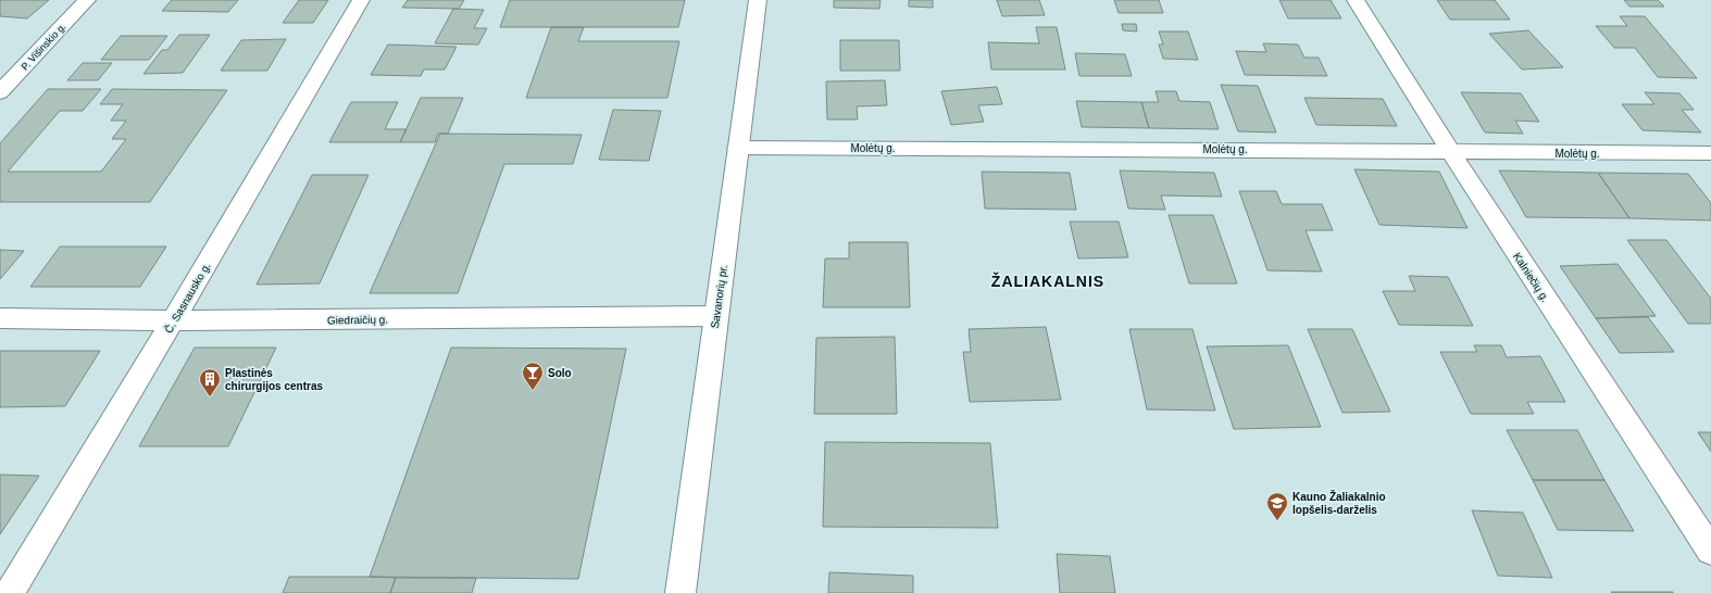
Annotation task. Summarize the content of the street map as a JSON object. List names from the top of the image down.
{
  "streets": {
    "street": [
      "P. Višinskio g.",
      "Molėtų g.",
      "Kalniečių g.",
      "Savanorių pr.",
      "Č. Sasnausko g.",
      "Giedraičių g."
    ]
  },
  "crossings": [
    ["Molėtų g.", "Kalniečių g."],
    ["Molėtų g.", "Savanorių pr."],
    ["Savanorių pr.", "Giedraičių g."],
    ["Č. Sasnausko g.", "Giedraičių g."]
  ],
  "districts": ["ŽALIAKALNIS"],
  "places": {
    "bar": ["Solo"],
    "building": ["Plastinės chirurgijos centras"],
    "school or university": ["Kauno Žaliakalnio lopšelis-darželis"]
  }
}
